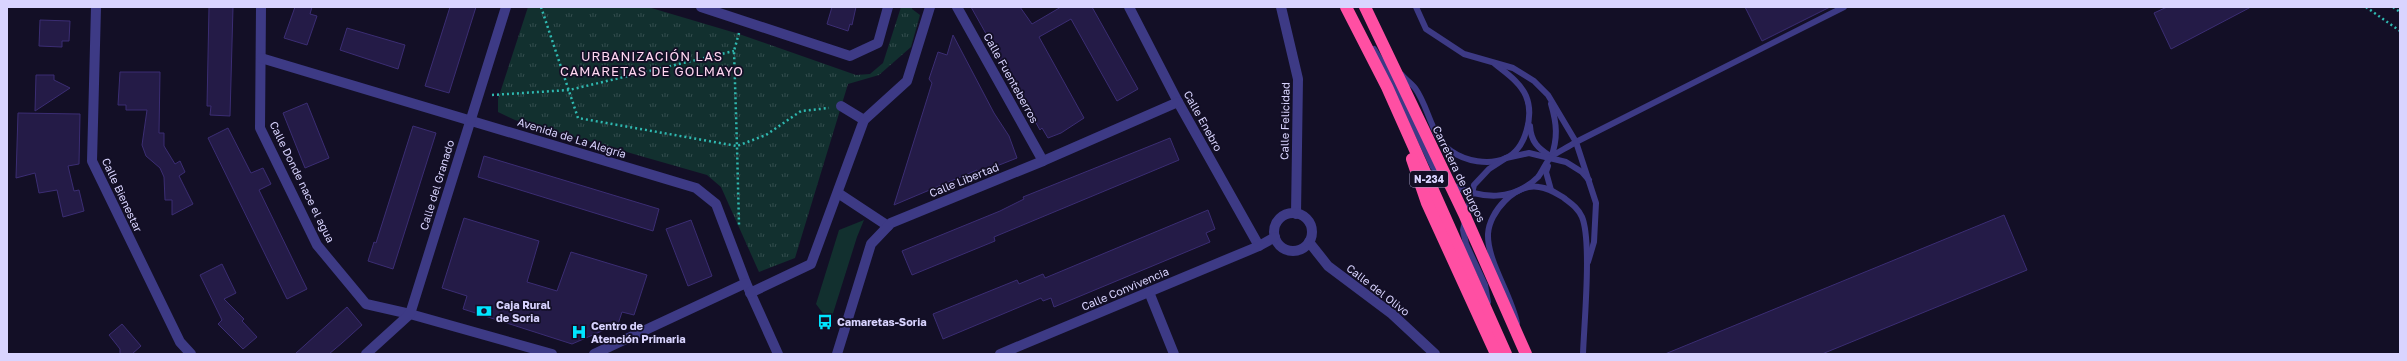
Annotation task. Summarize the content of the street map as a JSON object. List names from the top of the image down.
{
  "streets": {
    "highway": ["Carretera de Burgos", "N-234"],
    "street": [
      "Calle Fuenteberros",
      "Calle Enebro",
      "Calle Felicidad",
      "Avenida de La Alegría",
      "Calle Libertad",
      "Calle Donde nace el agua",
      "Calle del Granado",
      "Calle Bienestar",
      "Calle Convivencia",
      "Calle del Olivo"
    ]
  },
  "crossings": [
    ["Calle Fuenteberros", "Calle Libertad"],
    ["Calle Enebro", "Calle Libertad"],
    ["Calle Enebro", "Calle Convivencia"],
    ["Calle Felicidad", "Calle Convivencia"],
    ["Calle Felicidad", "Calle del Olivo"],
    ["Avenida de La Alegría", "Calle Donde nace el agua"],
    ["Avenida de La Alegría", "Calle del Granado"],
    ["Calle Donde nace el agua", "Calle del Granado"],
    ["Calle Convivencia", "Calle del Olivo"]
  ],
  "districts": ["URBANIZACIÓN LAS CAMARETAS DE GOLMAYO"],
  "places": {
    "bank": ["Caja Rural de Soria"],
    "bus stop": ["Camaretas-Soria"],
    "hospital": ["Centro de Atención Primaria"]
  }
}
